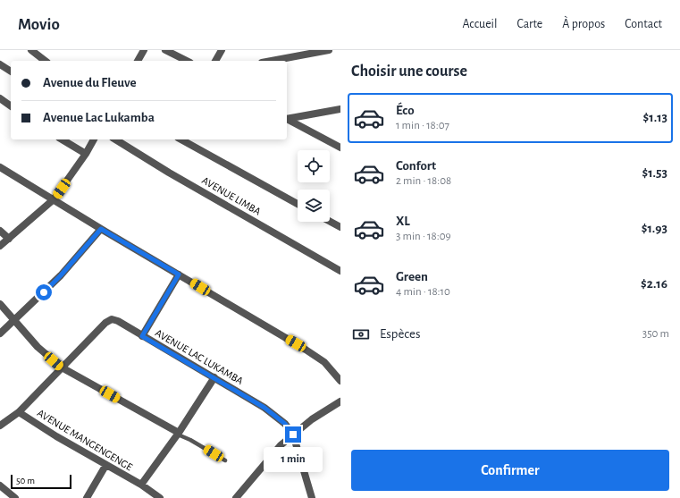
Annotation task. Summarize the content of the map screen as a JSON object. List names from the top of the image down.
{
  "streets": {
    "street": ["AVENUE LIMBA", "AVENUE LAC LUKAMBA", "AVENUE MANGENGENGE"]
  },
  "crossings": [
    ["AVENUE LAC LUKAMBA", "AVENUE MANGENGENGE"]
  ],
  "scale_bar": "50 m",
  "page": {
    "header": "Movio",
    "nav": [
      "Accueil",
      "Carte",
      "À propos",
      "Contact"
    ],
    "heading": "Choisir une course",
    "banner": ["Avenue du Fleuve", "Avenue Lac Lukamba"],
    "list": [
      {
        "name": "Éco",
        "note": "1 min · 18:07",
        "value": "$1.13"
      },
      {
        "name": "Confort",
        "note": "2 min · 18:08",
        "value": "$1.53"
      },
      {
        "name": "XL",
        "note": "3 min · 18:09",
        "value": "$1.93"
      },
      {
        "name": "Green",
        "note": "4 min · 18:10",
        "value": "$2.16"
      }
    ],
    "pay": ["Espèces", "350 m"],
    "buttons": "Confirmer",
    "bubble": "1 min",
    "scale": "50 m"
  }
}
